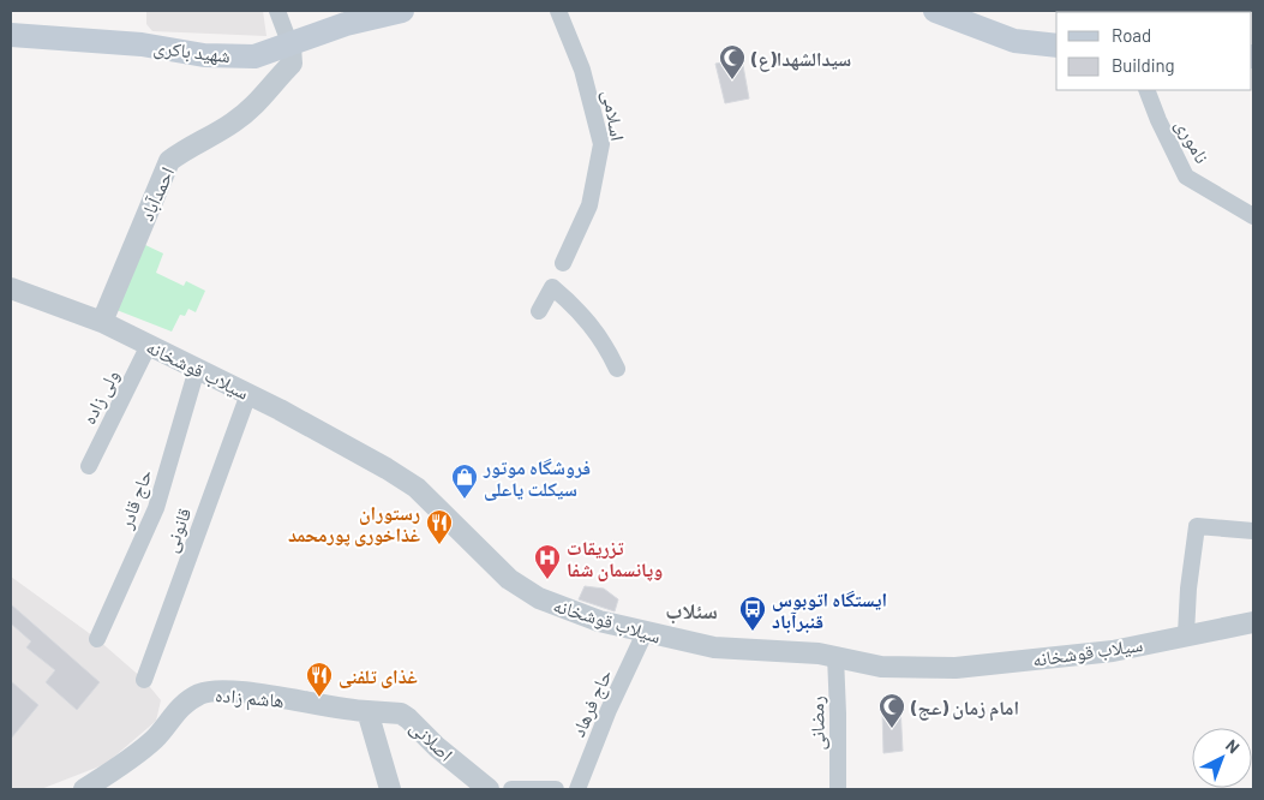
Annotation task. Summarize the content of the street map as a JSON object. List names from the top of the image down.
{
  "streets": {
    "main road": ["شهید باکری"],
    "street": [
      "اسلامی",
      "ناموری",
      "احمدآباد",
      "سیلاب قوشخانه",
      "ولی زاده",
      "حاج قادر",
      "قانونی",
      "هاشم زاده",
      "حاج فرهاد",
      "رمضانی",
      "اصلانی"
    ]
  },
  "crossings": [
    ["شهید باکری", "احمدآباد"],
    ["احمدآباد", "سیلاب قوشخانه"],
    ["سیلاب قوشخانه", "ولی زاده"],
    ["سیلاب قوشخانه", "حاج قادر"],
    ["سیلاب قوشخانه", "قانونی"],
    ["سیلاب قوشخانه", "حاج فرهاد"],
    ["سیلاب قوشخانه", "رمضانی"],
    ["هاشم زاده", "اصلانی"]
  ],
  "districts": ["سئلاب"],
  "places": {
    "mosque": ["سیدالشهدا(ع)", "امام زمان (عج)"],
    "shop": ["فروشگاه موتور سیکلت یاعلی"],
    "restaurant": ["رستوران غذاخوری پورمحمد", "غذای تلفنی"],
    "hospital": ["تزریقات وپانسمان شفا"],
    "bus stop": ["ایستگاه اتوبوس قنبرآباد"]
  },
  "legend": ["Road", "Building"],
  "north": "top right"
}
